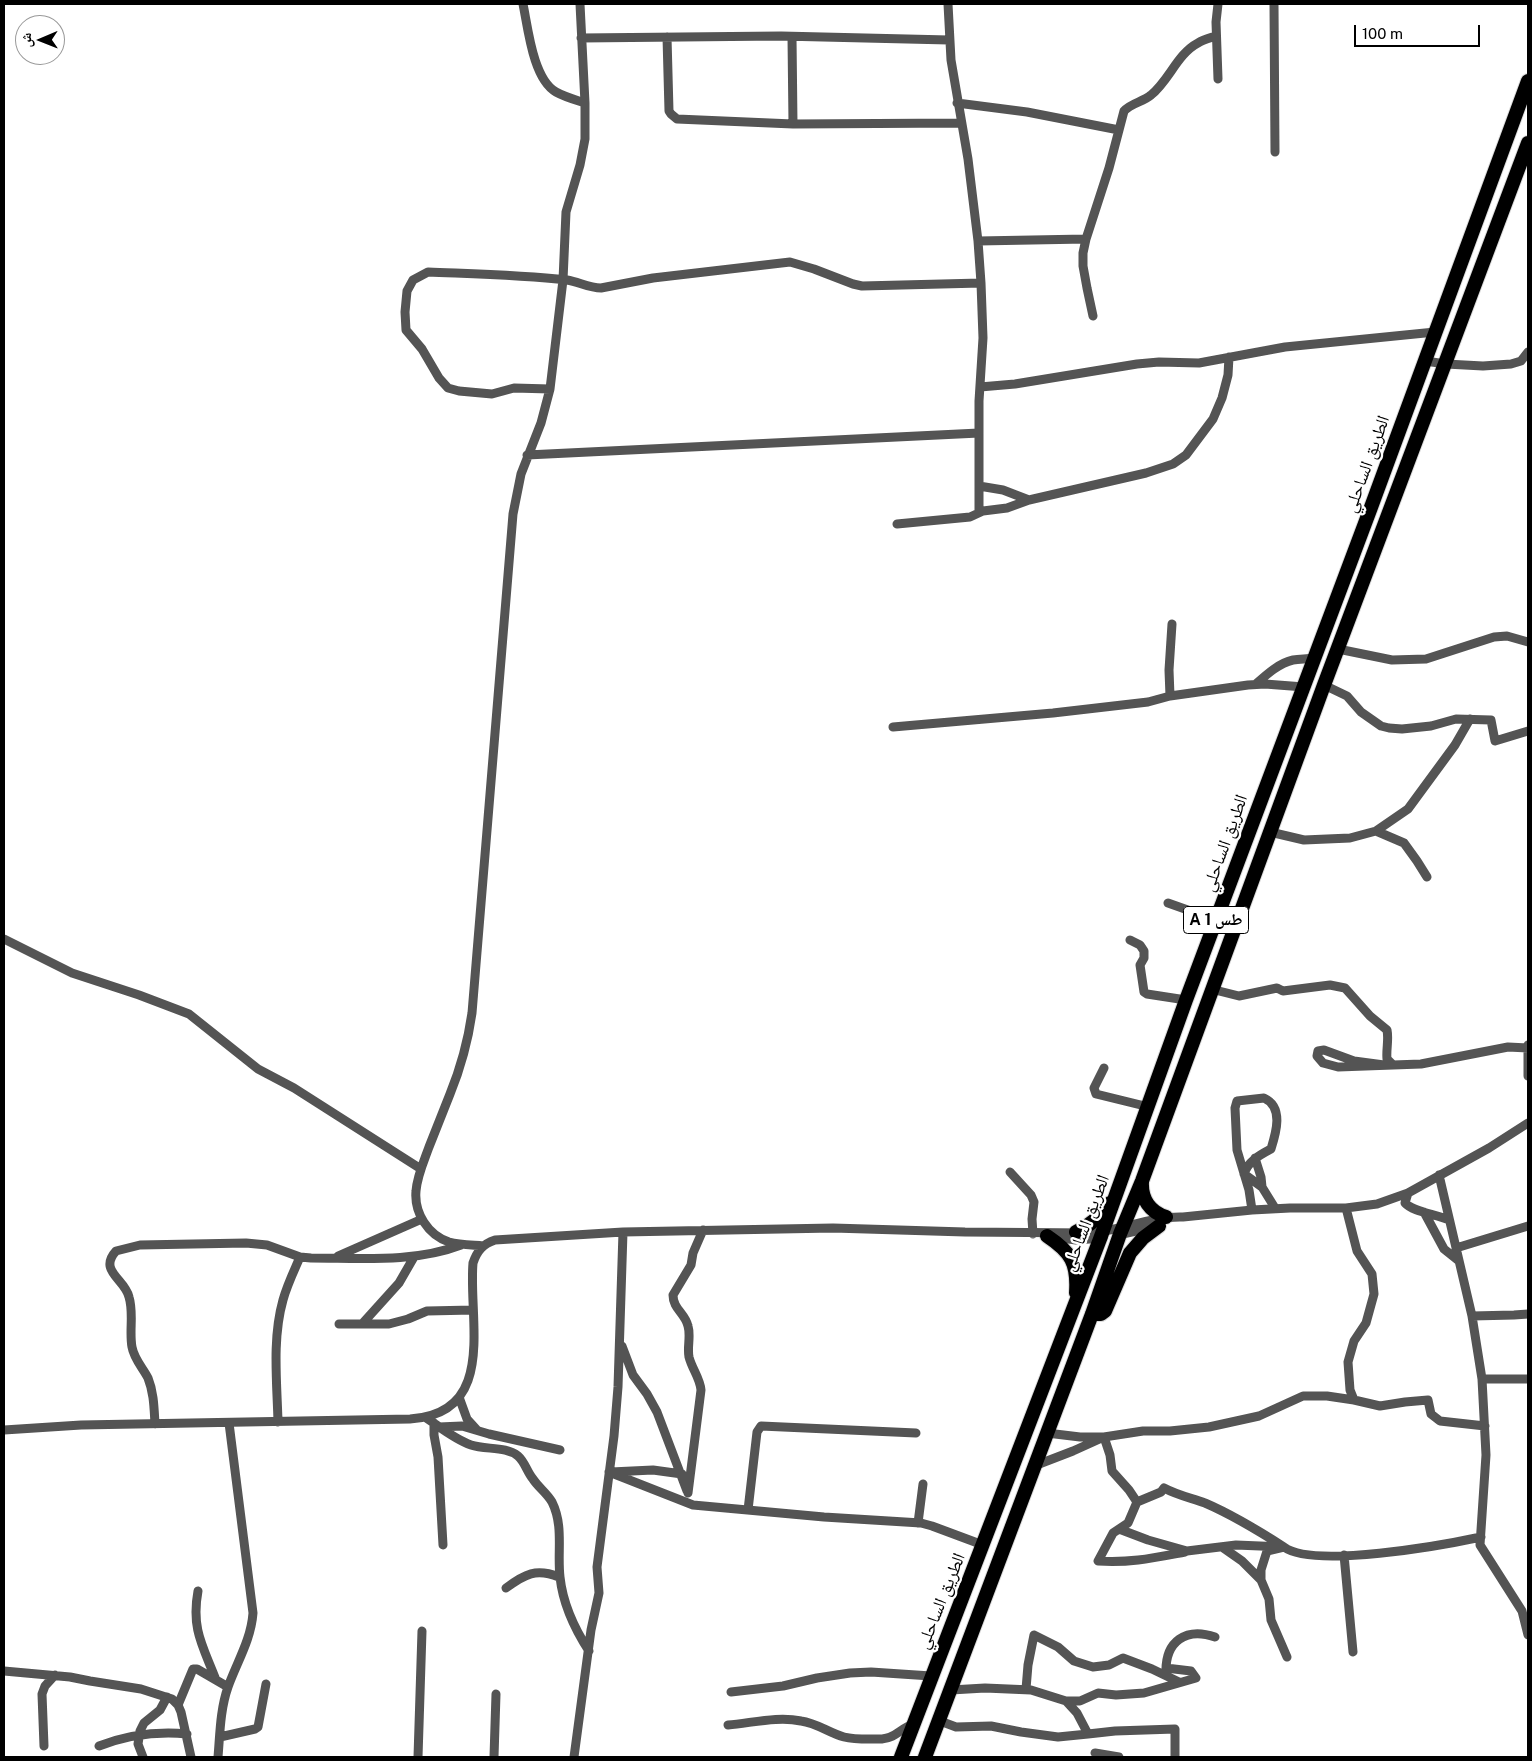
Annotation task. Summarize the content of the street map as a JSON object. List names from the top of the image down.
{
  "streets": {
    "highway": ["الطريق الساحلي", "A 1 طس"]
  },
  "scale_bar": "100 m",
  "north": "left"
}
